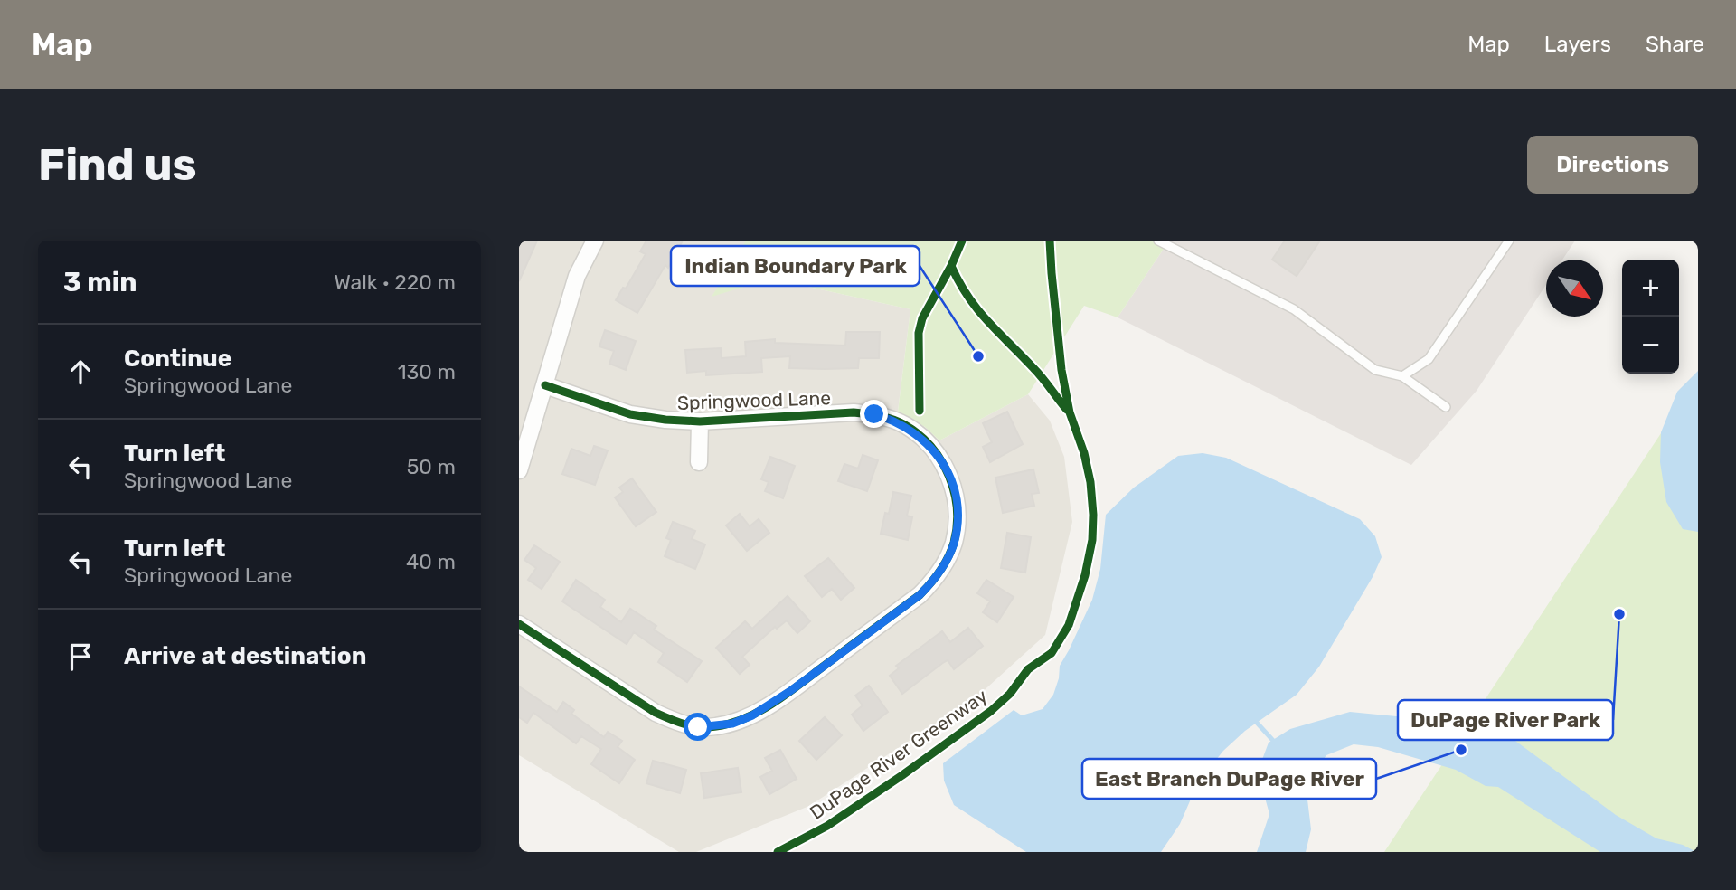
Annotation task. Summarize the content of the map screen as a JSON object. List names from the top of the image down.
{
  "streets": {
    "street": ["Springwood Lane"],
    "cycle path": ["DuPage River Greenway"]
  },
  "places": ["Indian Boundary Park", "DuPage River Park", "East Branch DuPage River"],
  "north": "bottom right",
  "page": {
    "header": "Map",
    "nav": ["Map", "Layers", "Share"],
    "buttons": "Directions",
    "title": "Find us",
    "heading": ["3 min", "Walk · 220 m"],
    "map_buttons": ["+", "−"],
    "list": [
      ["Continue", "Springwood Lane", "130 m"],
      ["Turn left", "Springwood Lane", "50 m"],
      ["Turn left", "Springwood Lane", "40 m"],
      "Arrive at destination"
    ]
  }
}
